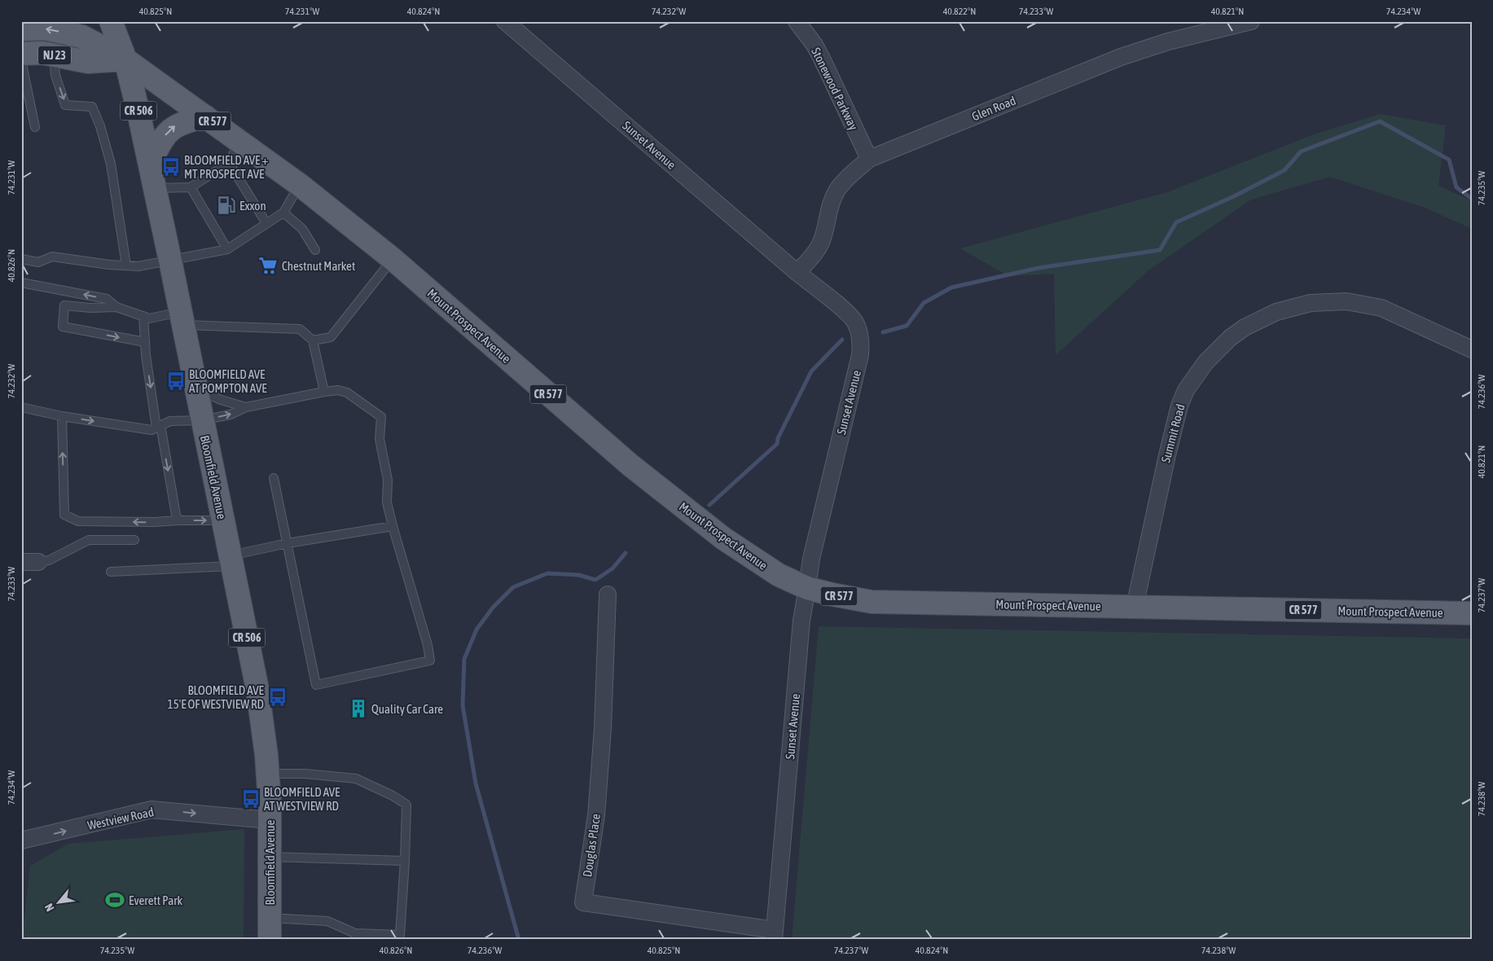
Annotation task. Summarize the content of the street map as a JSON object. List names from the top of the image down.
{
  "streets": {
    "main road": [
      "NJ 23",
      "CR 506",
      "CR 577",
      "Mount Prospect Avenue",
      "Bloomfield Avenue"
    ],
    "street": [
      "Stonewood Parkway",
      "Glen Road",
      "Sunset Avenue",
      "Summit Road",
      "Westview Road",
      "Douglas Place"
    ]
  },
  "crossings": [
    ["NJ 23", "Mount Prospect Avenue"],
    ["NJ 23", "Bloomfield Avenue"],
    ["Stonewood Parkway", "Glen Road"],
    ["Glen Road", "Sunset Avenue"],
    ["Sunset Avenue", "Mount Prospect Avenue"],
    ["Sunset Avenue", "Douglas Place"],
    ["Mount Prospect Avenue", "Summit Road"],
    ["Mount Prospect Avenue", "Bloomfield Avenue"],
    ["Bloomfield Avenue", "Westview Road"]
  ],
  "one_way": ["Westview Road"],
  "places": {
    "bus stop": [
      "BLOOMFIELD AVE + MT PROSPECT AVE",
      "BLOOMFIELD AVE AT POMPTON AVE",
      "BLOOMFIELD AVE 15'E OF WESTVIEW RD",
      "BLOOMFIELD AVE AT WESTVIEW RD"
    ],
    "fuel station": ["Exxon"],
    "supermarket": ["Chestnut Market"],
    "building": ["Quality Car Care"],
    "sports": ["Everett Park"]
  },
  "north": "bottom left",
  "coordinates": [
    "40.825°N",
    "74.231°W",
    "40.824°N",
    "74.232°W",
    "40.822°N",
    "74.233°W",
    "40.821°N",
    "74.234°W",
    "74.235°W",
    "40.826°N",
    "74.236°W",
    "74.237°W",
    "74.238°W"
  ]
}
